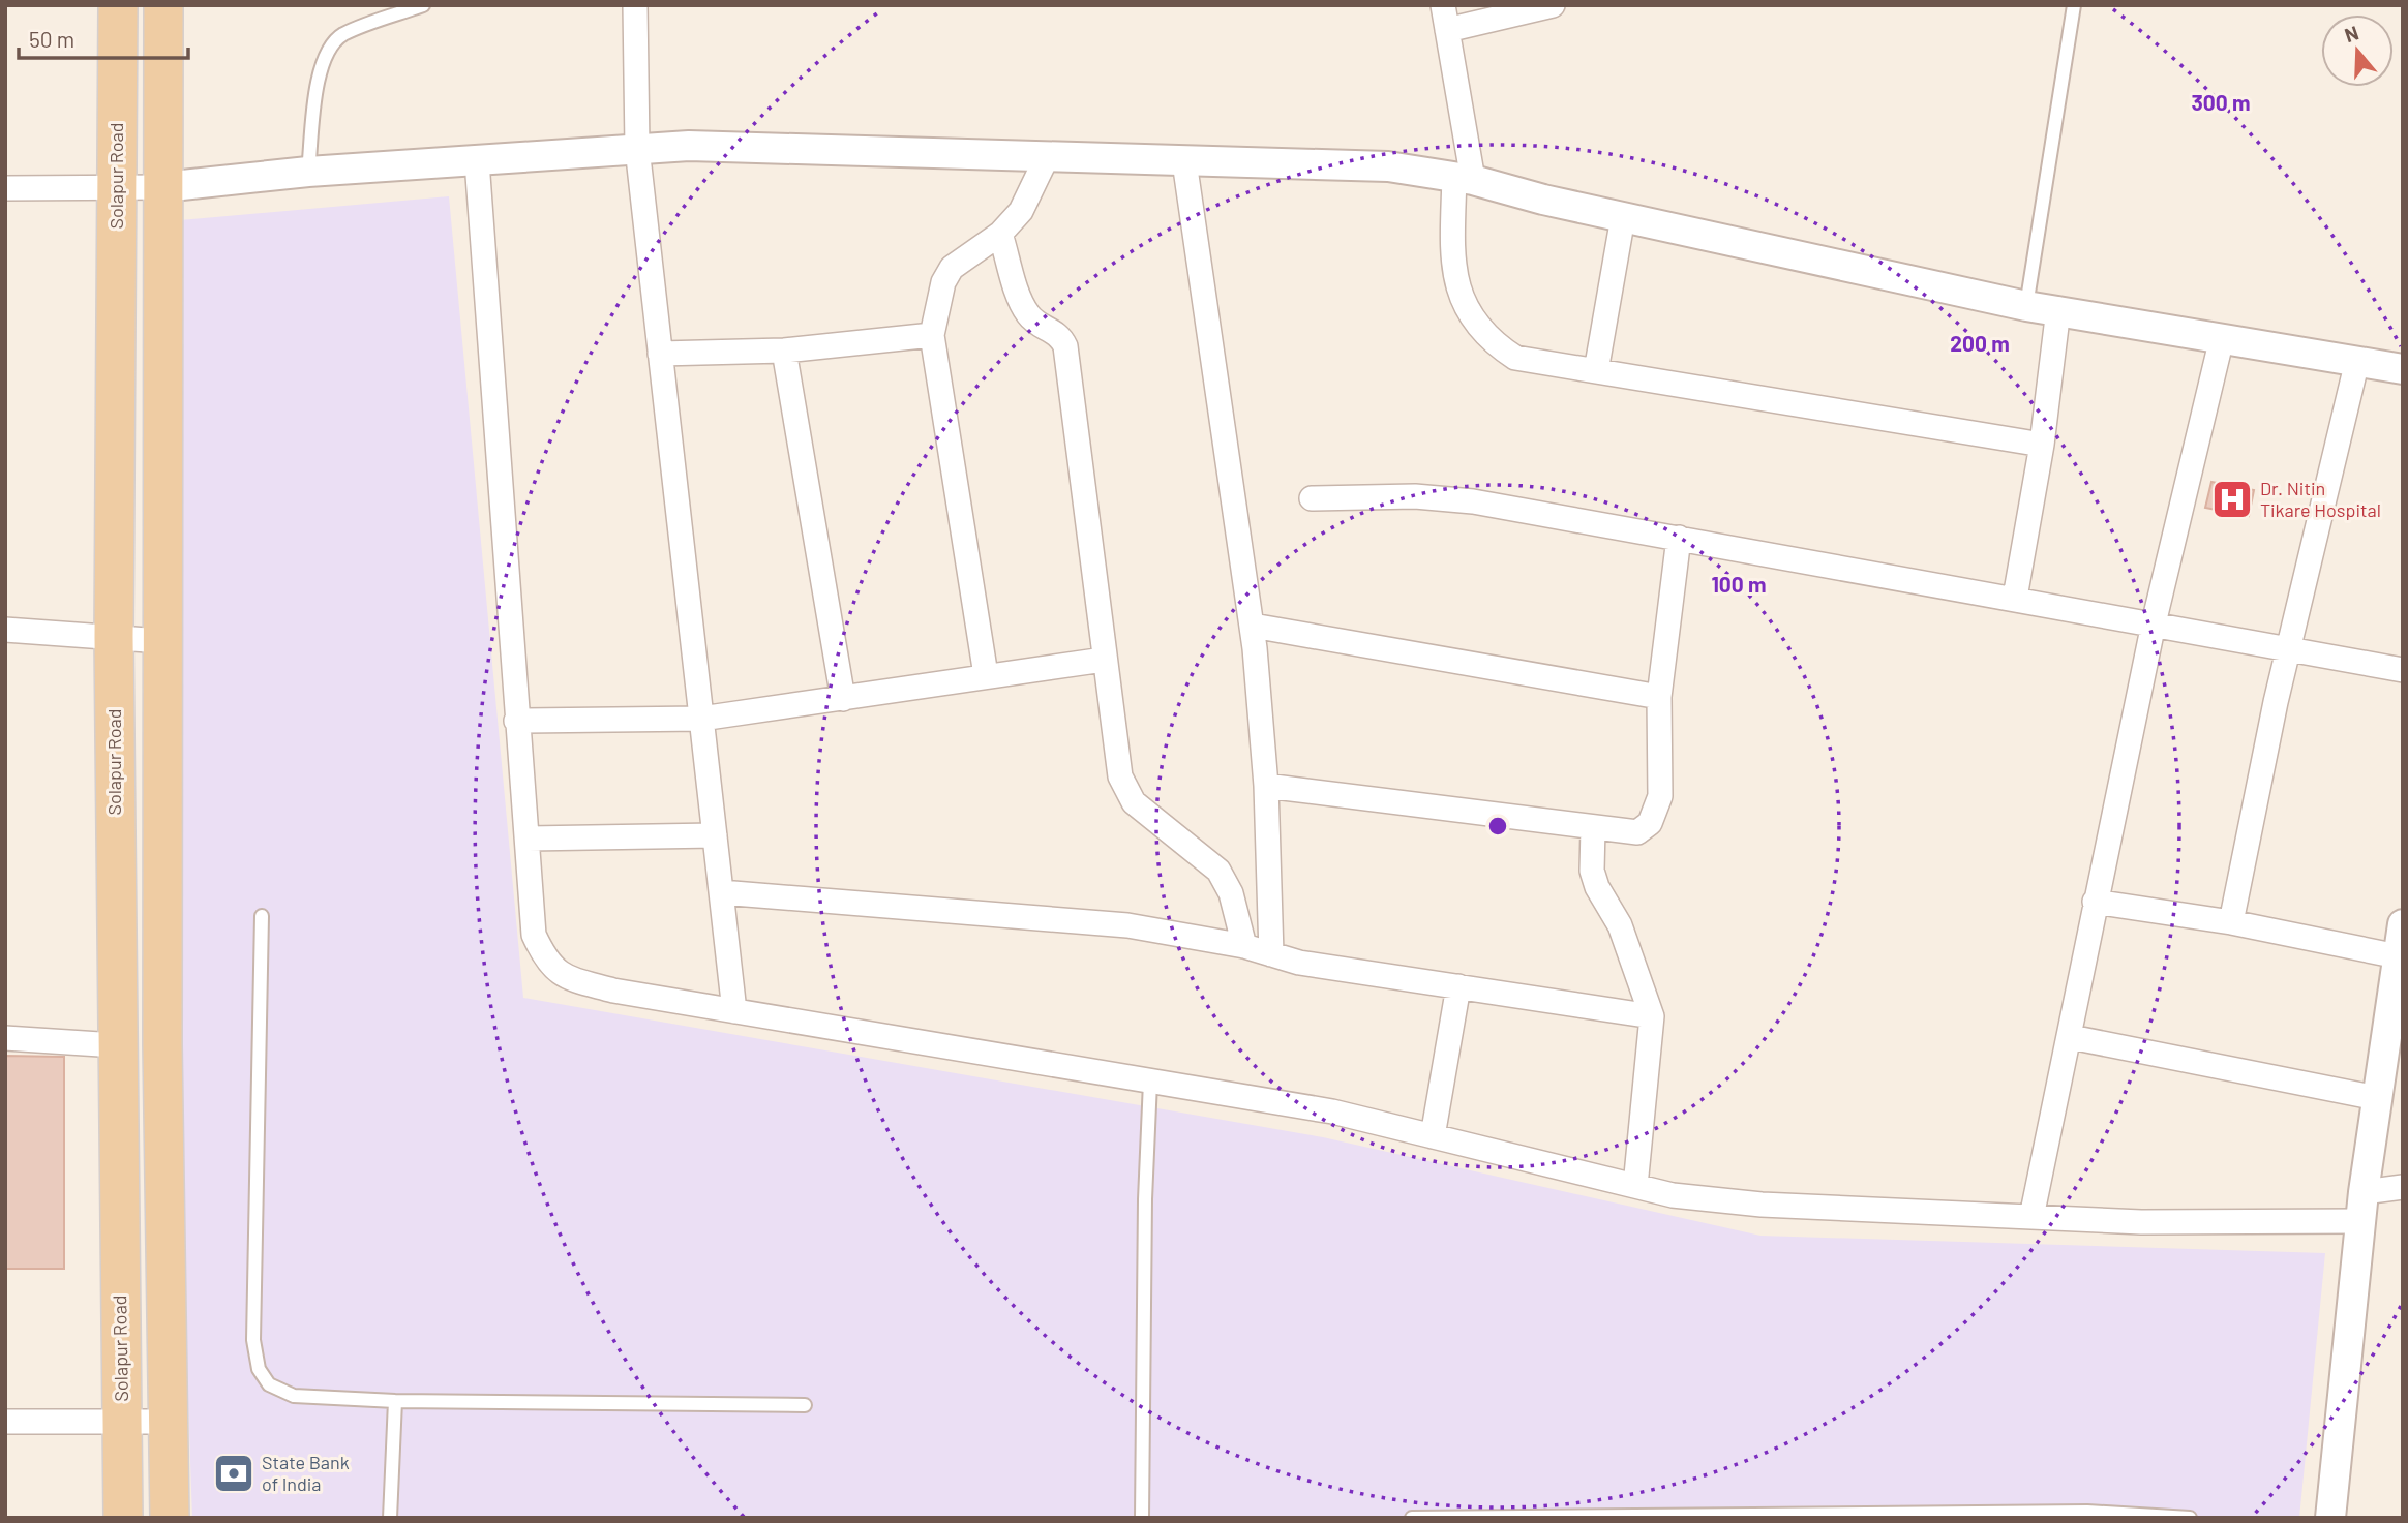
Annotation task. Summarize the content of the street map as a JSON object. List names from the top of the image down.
{
  "streets": {
    "main road": ["Solapur Road"]
  },
  "places": {
    "hospital": ["Dr. Nitin Tikare Hospital"],
    "bank": ["State Bank of India"]
  },
  "scale_bar": "50 m",
  "north": "top",
  "rings": ["300 m", "200 m", "100 m"]
}
